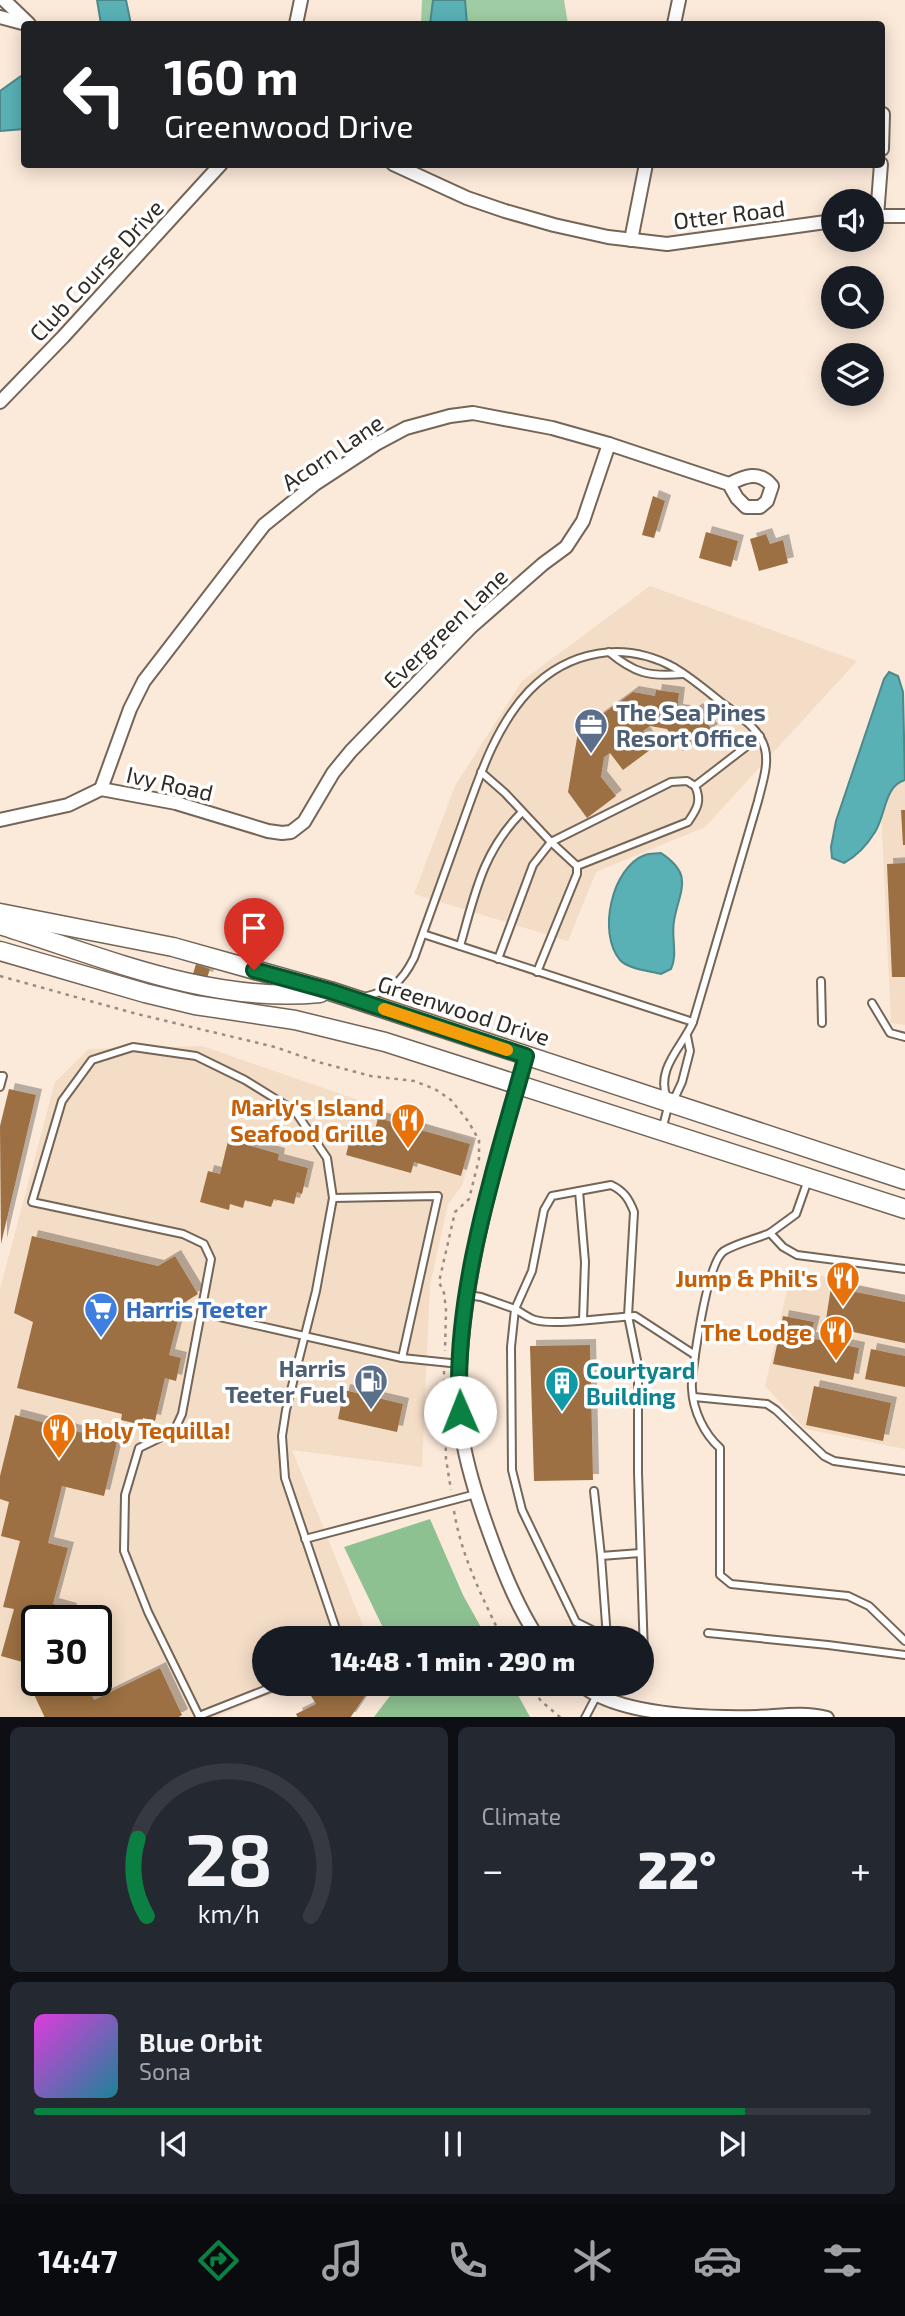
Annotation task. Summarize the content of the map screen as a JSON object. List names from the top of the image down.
{
  "streets": {
    "street": [
      "Otter Road",
      "Club Course Drive",
      "Acorn Lane",
      "Evergreen Lane",
      "Ivy Road",
      "Greenwood Drive"
    ]
  },
  "crossings": [
    ["Acorn Lane", "Evergreen Lane"],
    ["Acorn Lane", "Ivy Road"],
    ["Evergreen Lane", "Ivy Road"]
  ],
  "places": {
    "office": ["The Sea Pines Resort Office"],
    "restaurant": [
      "Marly's Island Seafood Grille",
      "Jump & Phil's",
      "The Lodge",
      "Holy Tequilla!"
    ],
    "supermarket": ["Harris Teeter"],
    "fuel station": ["Harris Teeter Fuel"],
    "building": ["Courtyard Building"]
  },
  "page": {
    "turn": ["160 m", "Greenwood Drive"],
    "limit": "30",
    "trip": "14:48 · 1 min · 290 m",
    "tile": "Climate",
    "heat": ["−", "22°", "+"],
    "song": ["Blue Orbit", "Sona"],
    "tabs": "14:47",
    "gauge": ["28", "km/h"]
  }
}
